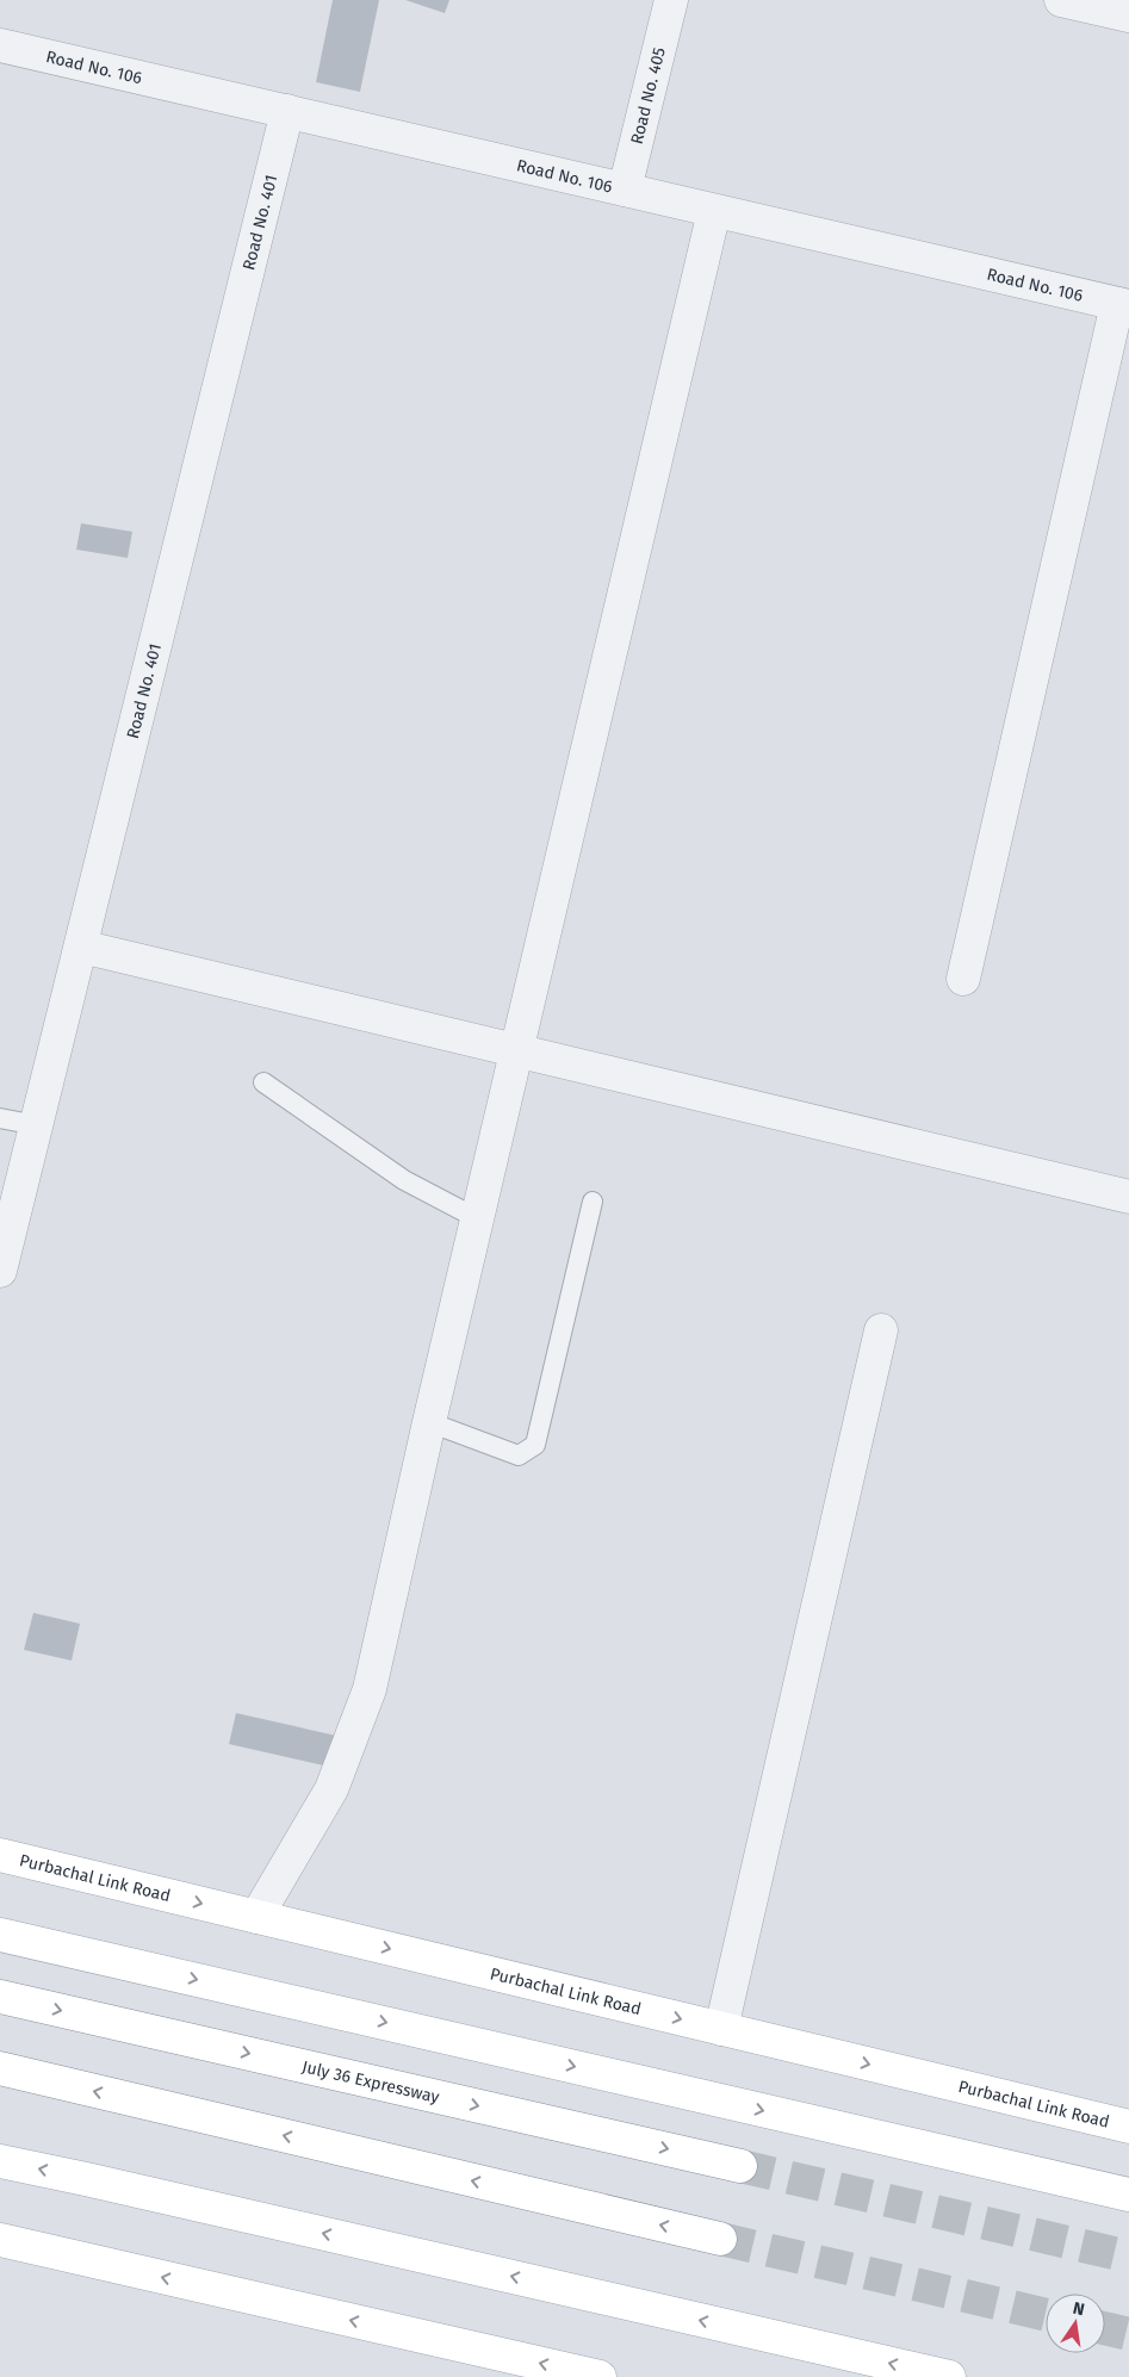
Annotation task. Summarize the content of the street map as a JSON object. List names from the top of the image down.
{
  "streets": {
    "main road": ["Purbachal Link Road", "July 36 Expressway"],
    "street": ["Road No. 106", "Road No. 405", "Road No. 401"]
  },
  "crossings": [
    ["Road No. 106", "Road No. 405"],
    ["Road No. 106", "Road No. 401"]
  ],
  "north": "top"
}
